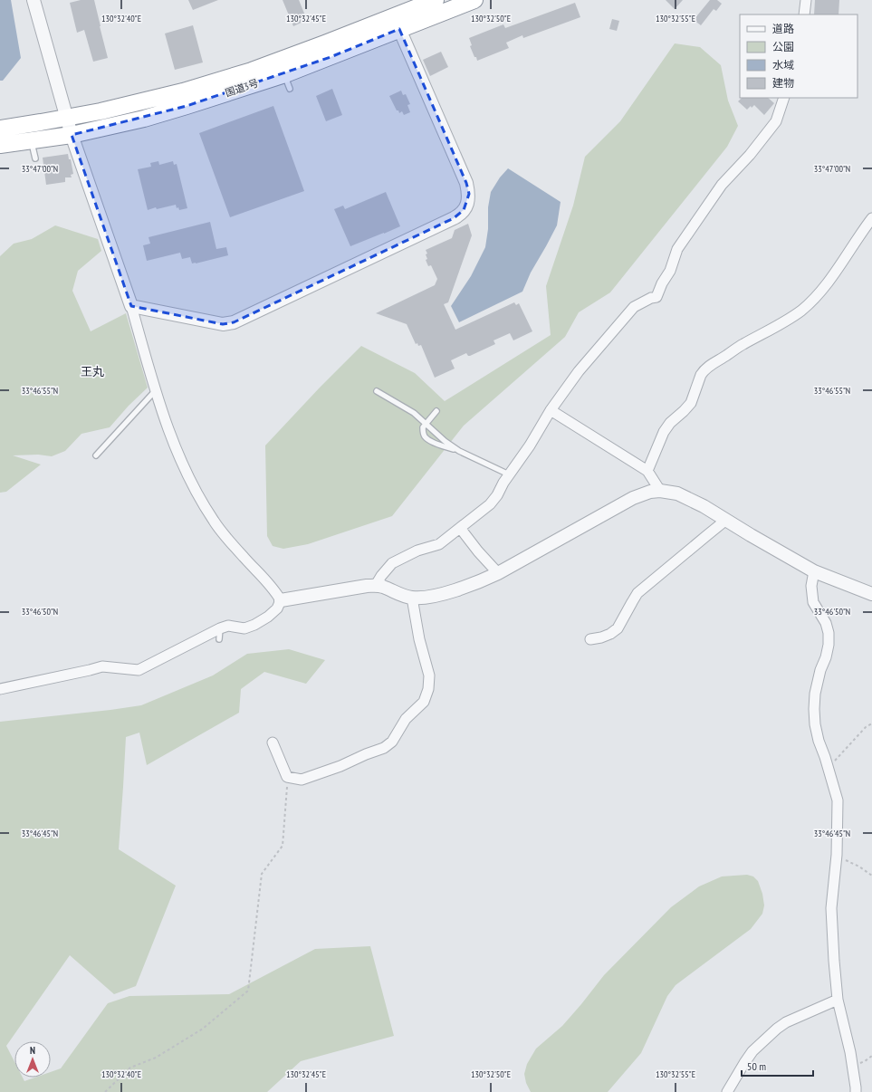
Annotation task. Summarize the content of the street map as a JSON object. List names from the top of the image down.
{
  "streets": {
    "highway": ["国道3号"]
  },
  "districts": ["王丸"],
  "legend": [
    "道路",
    "公園",
    "水域",
    "建物"
  ],
  "scale_bar": "50 m",
  "north": "top",
  "coordinates": [
    "130°32'40\"E",
    "130°32'45\"E",
    "130°32'50\"E",
    "130°32'55\"E",
    "33°47'00\"N",
    "33°46'55\"N",
    "33°46'50\"N",
    "33°46'45\"N"
  ]
}
